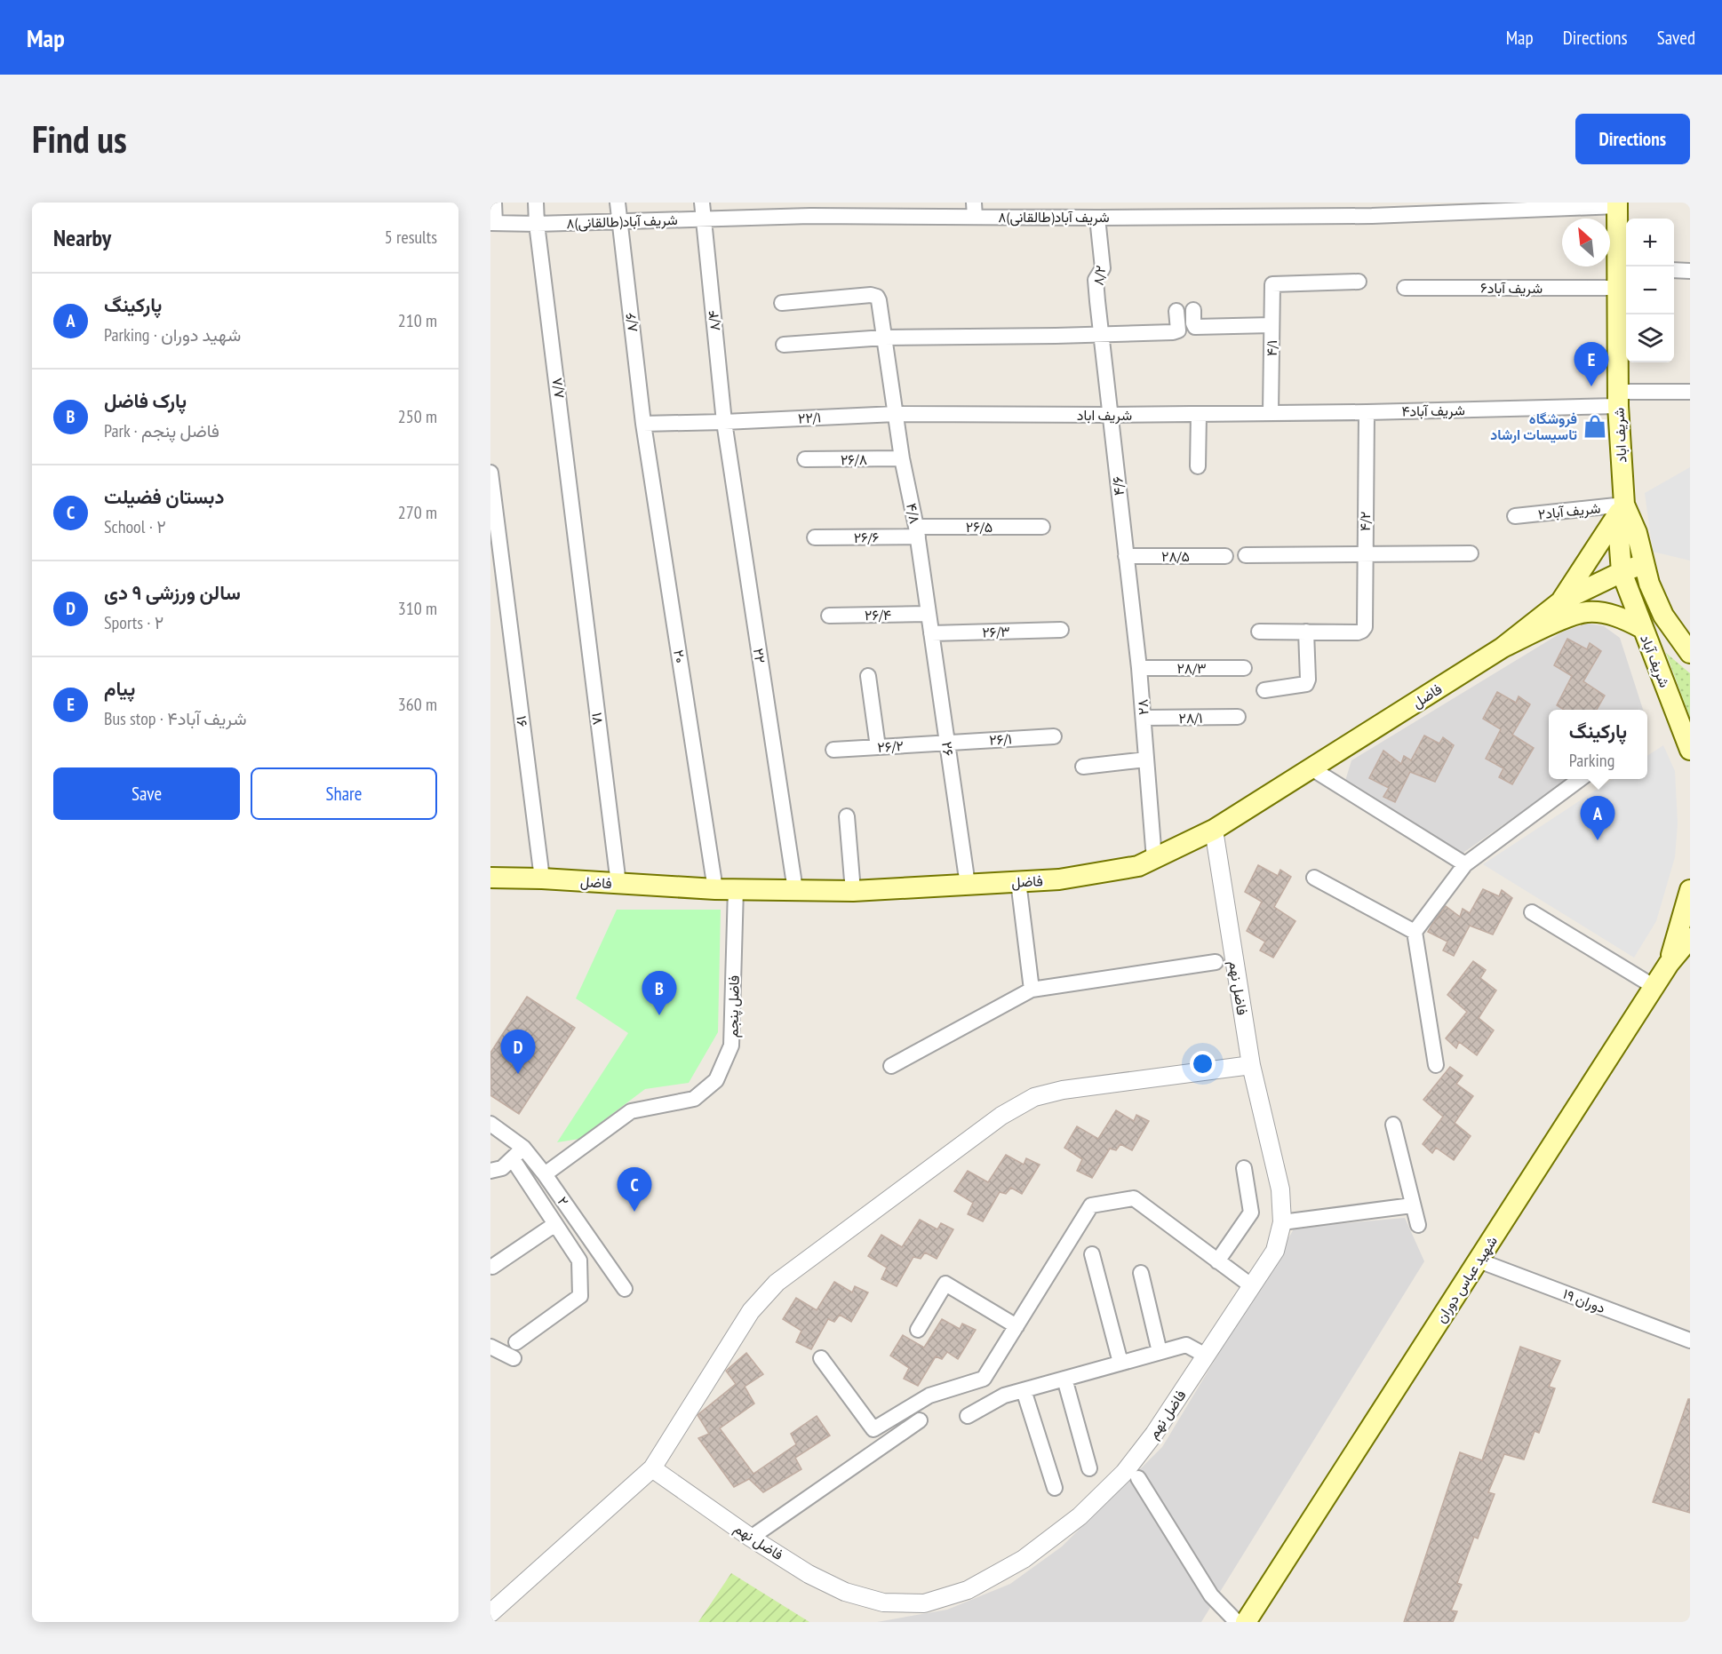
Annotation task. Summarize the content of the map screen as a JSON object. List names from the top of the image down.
{
  "streets": {
    "main road": [
      "شریف اباد",
      "شریف آباد",
      "فاضل",
      "شهید عباس دوران"
    ],
    "street": [
      "۸شریف آباد(طالقانی)",
      "۸/۲",
      "شریف آباد۶",
      "۸/۴",
      "۸/۶",
      "۴/۱",
      "۸/۸",
      "۴شریف آباد",
      "۲۲/۱",
      "۲۶/۸",
      "۴/۶",
      "شریف آباد۲",
      "۴/۸",
      "۴/۲",
      "۲۶/۵",
      "۲۶/۶",
      "۲۸/۵",
      "۲۶/۴",
      "۲۶/۳",
      "۲۲",
      "۲۰",
      "۲۸/۳",
      "۲۸",
      "۲۸/۱",
      "۱۸",
      "۱۶",
      "۲۶/۱",
      "۲۶/۲",
      "۲۶",
      "فاضل نهم",
      "فاضل پنجم",
      "۲",
      "دوران ۱۹"
    ]
  },
  "crossings": [
    ["۸شریف آباد(طالقانی)", "۸/۲"],
    ["۸شریف آباد(طالقانی)", "۸/۴"],
    ["۸شریف آباد(طالقانی)", "۸/۶"],
    ["۸شریف آباد(طالقانی)", "۸/۸"],
    ["۸شریف آباد(طالقانی)", "شریف اباد"],
    ["۸/۲", "شریف اباد"],
    ["۸/۲", "۴/۶"],
    ["شریف آباد۶", "شریف اباد"],
    ["۸/۴", "۲۲/۱"],
    ["۸/۴", "۲۲"],
    ["۸/۶", "۲۲/۱"],
    ["۸/۶", "۲۰"],
    ["۴/۱", "شریف اباد"],
    ["۸/۸", "۱۸"],
    ["۴شریف آباد", "شریف اباد"],
    ["۴شریف آباد", "۴/۲"],
    ["شریف اباد", "۲۲/۱"],
    ["شریف اباد", "۴/۶"],
    ["شریف اباد", "شریف آباد۲"],
    ["شریف اباد", "۴/۸"],
    ["شریف اباد", "شریف آباد"],
    ["۲۲/۱", "۴/۸"],
    ["۲۲/۱", "۲۲"],
    ["۲۲/۱", "۲۰"],
    ["۲۶/۸", "۴/۸"],
    ["۴/۶", "۲۸/۵"],
    ["۴/۶", "۲۸"],
    ["شریف آباد۲", "شریف آباد"],
    ["۴/۸", "۲۶/۵"],
    ["۴/۸", "۲۶/۶"],
    ["۴/۸", "۲۶/۴"],
    ["۴/۸", "۲۶"],
    ["۲۶/۵", "۲۶/۶"],
    ["۲۸/۵", "۲۸"],
    ["۲۶/۴", "۲۶"],
    ["۲۶/۳", "۲۶"],
    ["۲۲", "فاضل"],
    ["۲۰", "فاضل"],
    ["۲۸/۳", "۲۸"],
    ["فاضل", "۲۸"],
    ["فاضل", "۱۸"],
    ["فاضل", "۱۶"],
    ["فاضل", "۲۶"],
    ["فاضل", "فاضل نهم"],
    ["فاضل", "فاضل پنجم"],
    ["۲۸", "۲۸/۱"],
    ["۲۶/۱", "۲۶/۲"],
    ["۲۶/۱", "۲۶"],
    ["۲۶/۲", "۲۶"],
    ["فاضل پنجم", "۲"],
    ["شهید عباس دوران", "دوران ۱۹"]
  ],
  "places": {
    "shop": ["فروشگاه تاسیسات ارشاد"]
  },
  "north": "top left",
  "page": {
    "header": "Map",
    "nav": ["Map", "Directions", "Saved"],
    "buttons": [
      "Directions",
      ["Save", "Share"]
    ],
    "title": "Find us",
    "heading": ["Nearby", "5 results"],
    "map_buttons": ["+", "−"],
    "list": [
      {
        "mark": "A",
        "name": "پارکینگ",
        "note": "Parking · شهید دوران",
        "value": "210 m"
      },
      {
        "mark": "B",
        "name": "پارک فاضل",
        "note": "Park · فاضل پنجم",
        "value": "250 m"
      },
      {
        "mark": "C",
        "name": "دبستان فضیلت",
        "note": "School · ۲",
        "value": "270 m"
      },
      {
        "mark": "D",
        "name": "سالن ورزشی ۹ دی",
        "note": "Sports · ۲",
        "value": "310 m"
      },
      {
        "mark": "E",
        "name": "پیام",
        "note": "Bus stop · ۴شریف آباد",
        "value": "360 m"
      }
    ],
    "pins": [
      "E",
      "A",
      "B",
      "D",
      "C"
    ],
    "popup": ["پارکینگ", "Parking"]
  }
}
